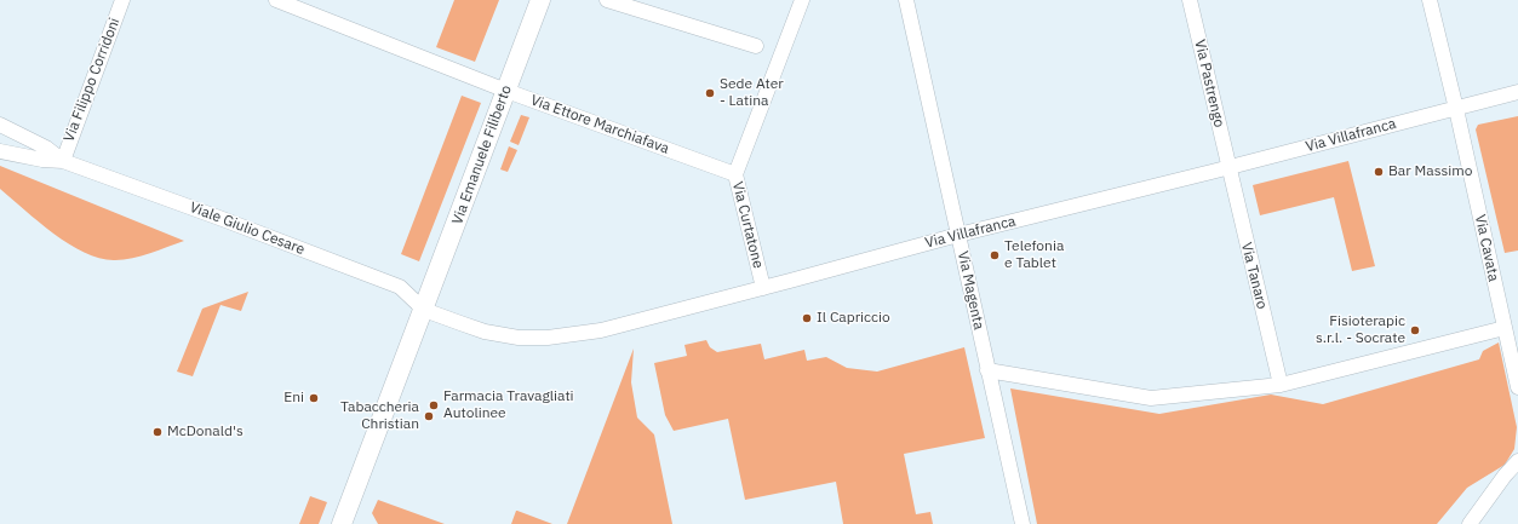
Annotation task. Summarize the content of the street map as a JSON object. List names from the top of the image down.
{
  "streets": {
    "main road": ["Via Emanuele Filiberto"],
    "street": [
      "Via Filippo Corridoni",
      "Via Pastrengo",
      "Via Ettore Marchiafava",
      "Via Villafranca",
      "Via Curtatone",
      "Viale Giulio Cesare",
      "Via Cavata",
      "Via Tanaro",
      "Via Magenta"
    ]
  },
  "crossings": [
    ["Via Filippo Corridoni", "Viale Giulio Cesare"],
    ["Via Pastrengo", "Via Villafranca"],
    ["Via Pastrengo", "Via Tanaro"],
    ["Via Ettore Marchiafava", "Via Emanuele Filiberto"],
    ["Via Ettore Marchiafava", "Via Curtatone"],
    ["Via Villafranca", "Via Emanuele Filiberto"],
    ["Via Villafranca", "Via Curtatone"],
    ["Via Villafranca", "Viale Giulio Cesare"],
    ["Via Villafranca", "Via Cavata"],
    ["Via Villafranca", "Via Tanaro"],
    ["Via Villafranca", "Via Magenta"],
    ["Via Emanuele Filiberto", "Viale Giulio Cesare"]
  ],
  "places": [
    "Sede Ater - Latina",
    "Bar Massimo",
    "Telefonia e Tablet",
    "Il Capriccio",
    "Fisioterapic s.r.l. - Socrate",
    "Eni",
    "Farmacia Travagliati Autolinee",
    "Tabaccheria Christian",
    "McDonald's"
  ]
}
